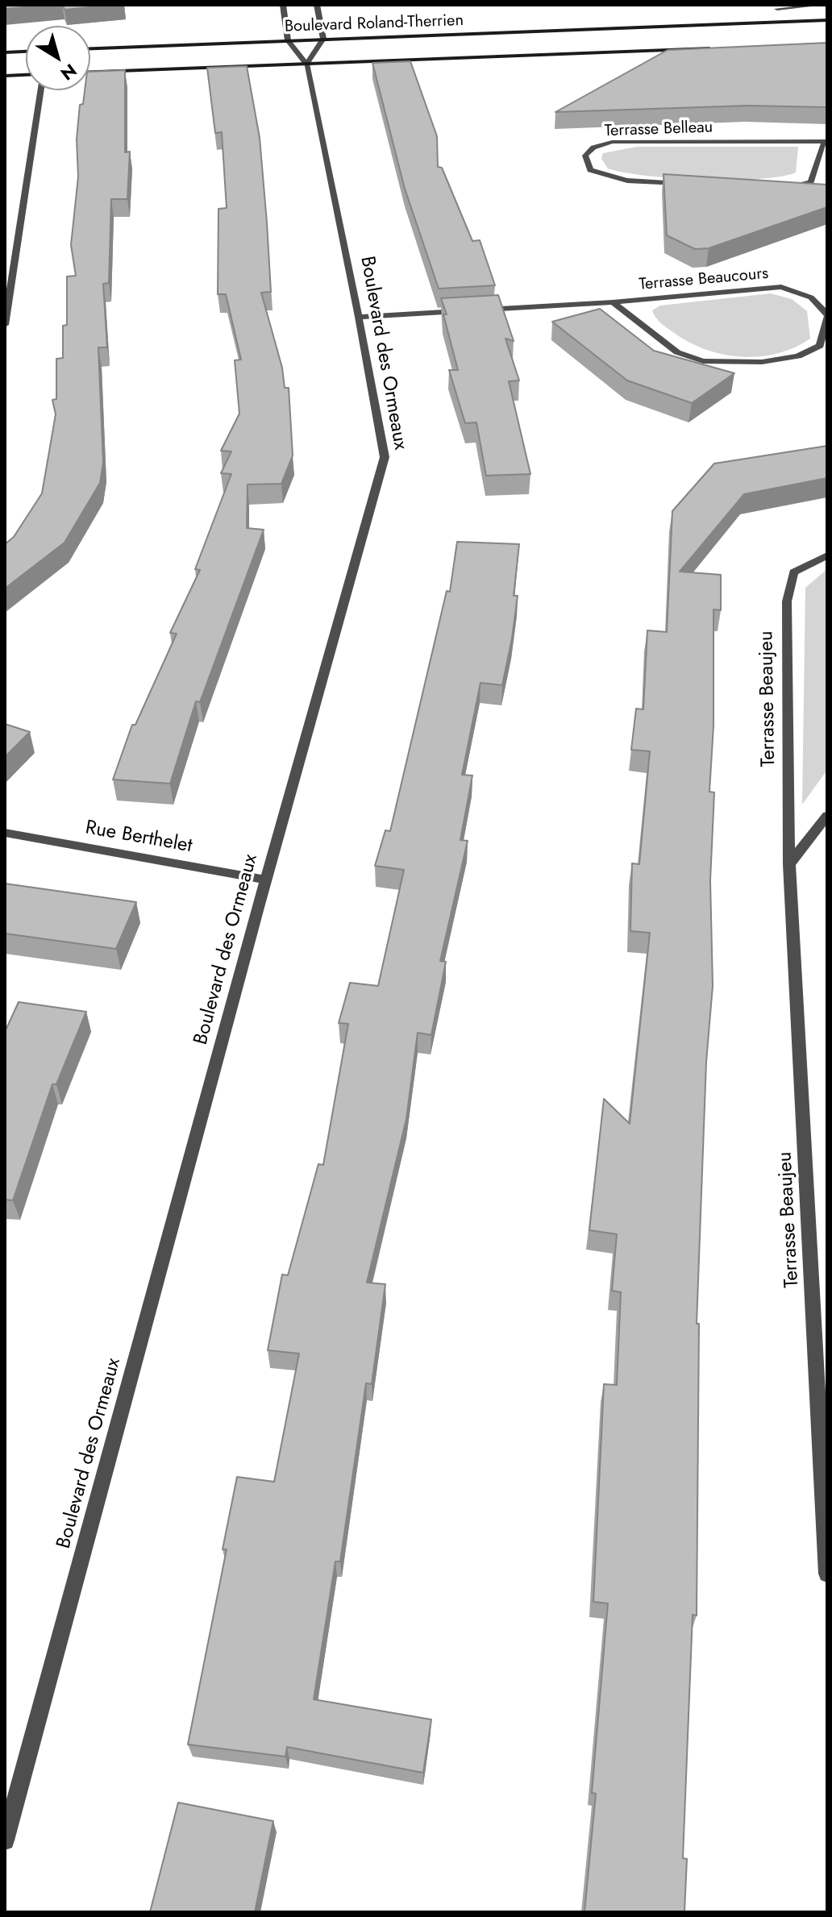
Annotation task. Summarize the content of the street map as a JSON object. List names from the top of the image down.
{
  "streets": {
    "main road": ["Boulevard Roland-Therrien"],
    "street": [
      "Terrasse Belleau",
      "Terrasse Beaucours",
      "Boulevard des Ormeaux",
      "Terrasse Beaujeu",
      "Rue Berthelet"
    ]
  },
  "crossings": [
    ["Boulevard Roland-Therrien", "Boulevard des Ormeaux"],
    ["Terrasse Beaucours", "Boulevard des Ormeaux"],
    ["Boulevard des Ormeaux", "Rue Berthelet"]
  ],
  "north": "bottom right"
}
